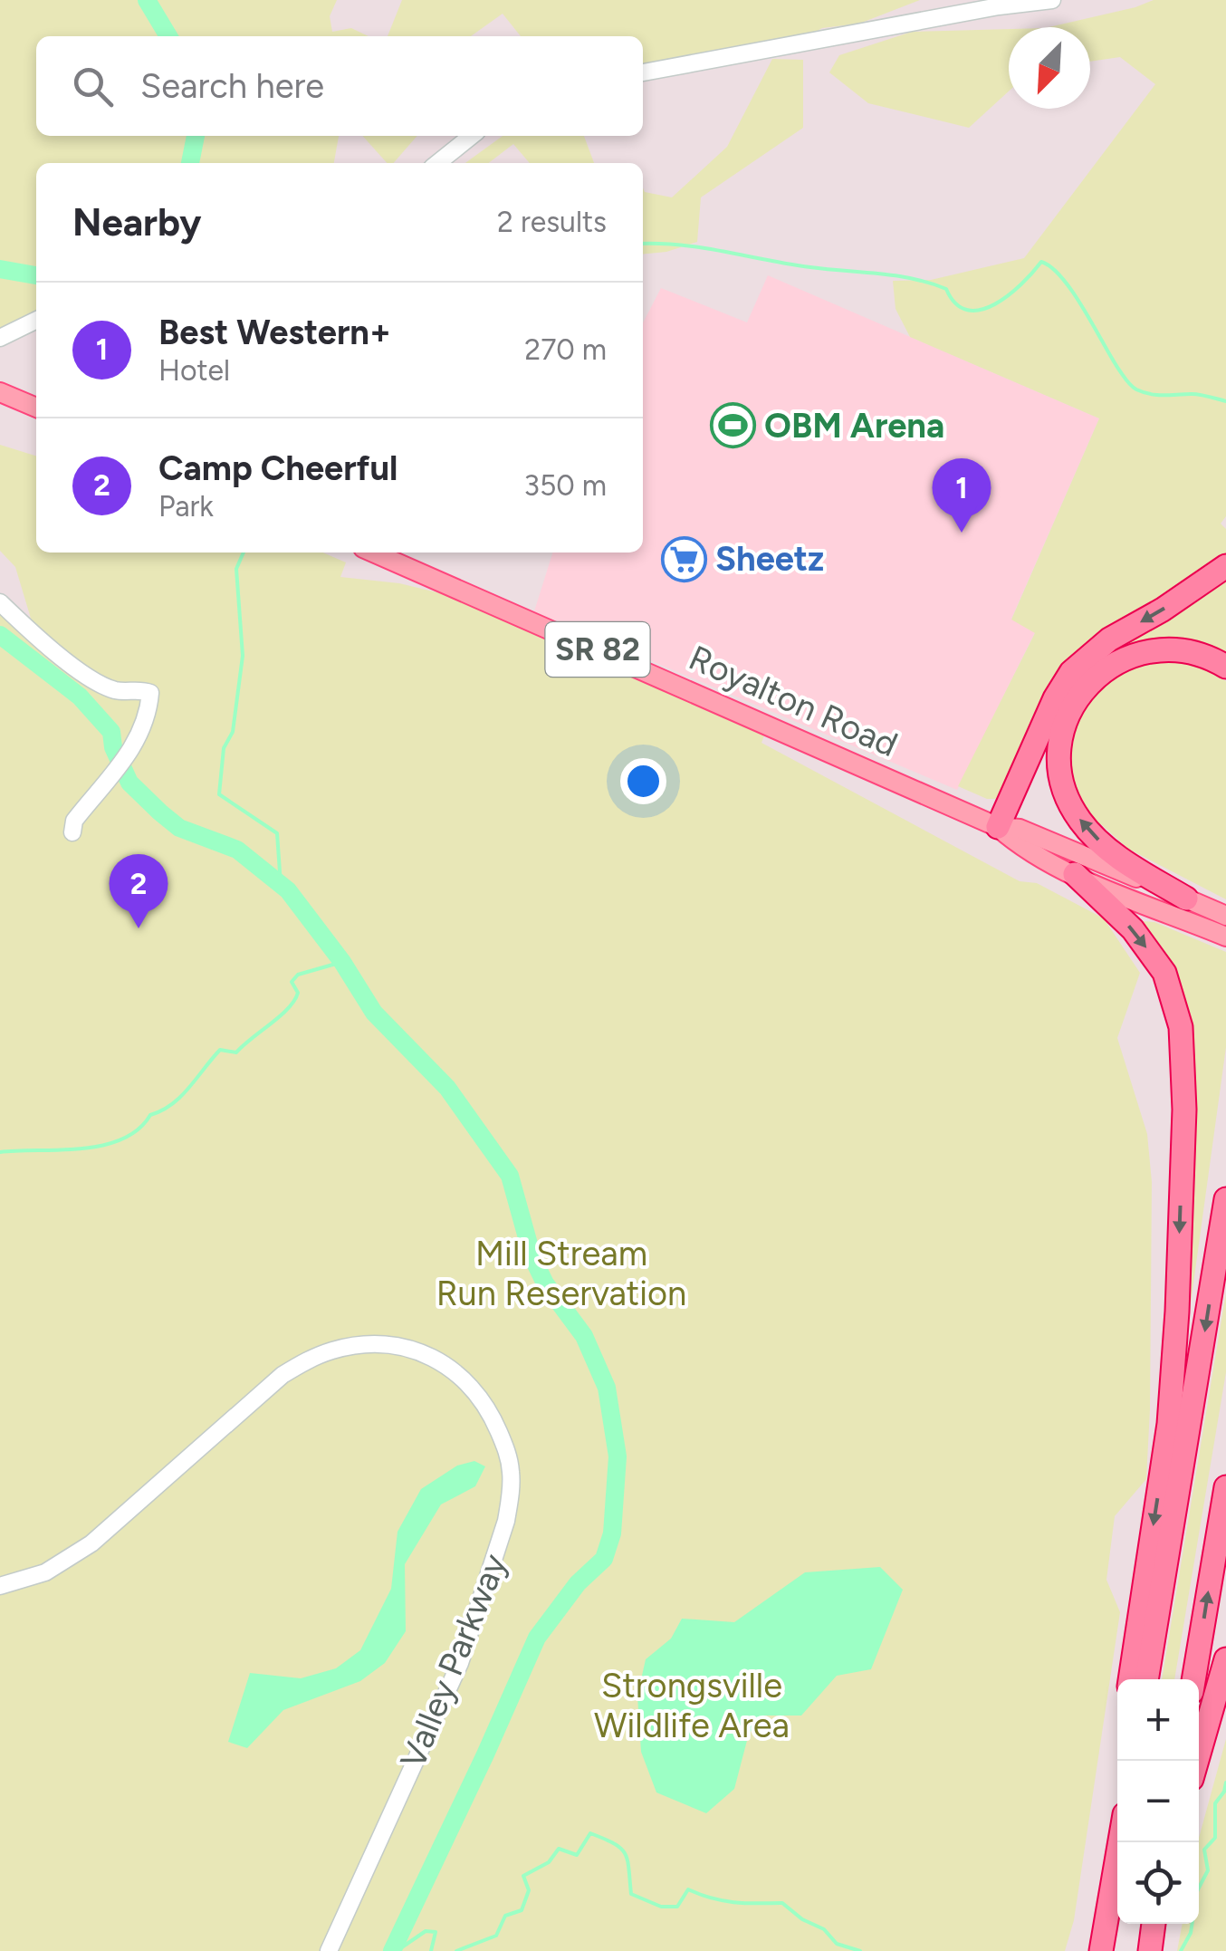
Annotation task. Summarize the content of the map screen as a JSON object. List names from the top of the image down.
{
  "streets": {
    "main road": ["SR 82", "Royalton Road"],
    "street": ["Valley Parkway"]
  },
  "parks": ["Mill Stream Run Reservation", "Strongsville Wildlife Area"],
  "places": {
    "sports": ["OBM Arena"],
    "supermarket": ["Sheetz"]
  },
  "north": "bottom left",
  "page": {
    "search": "Search here",
    "heading": ["Nearby", "2 results"],
    "list": [
      {
        "mark": "1",
        "name": "Best Western+",
        "note": "Hotel",
        "value": "270 m"
      },
      {
        "mark": "2",
        "name": "Camp Cheerful",
        "note": "Park",
        "value": "350 m"
      }
    ],
    "pins": ["1", "2"],
    "map_buttons": ["+", "−"]
  }
}
